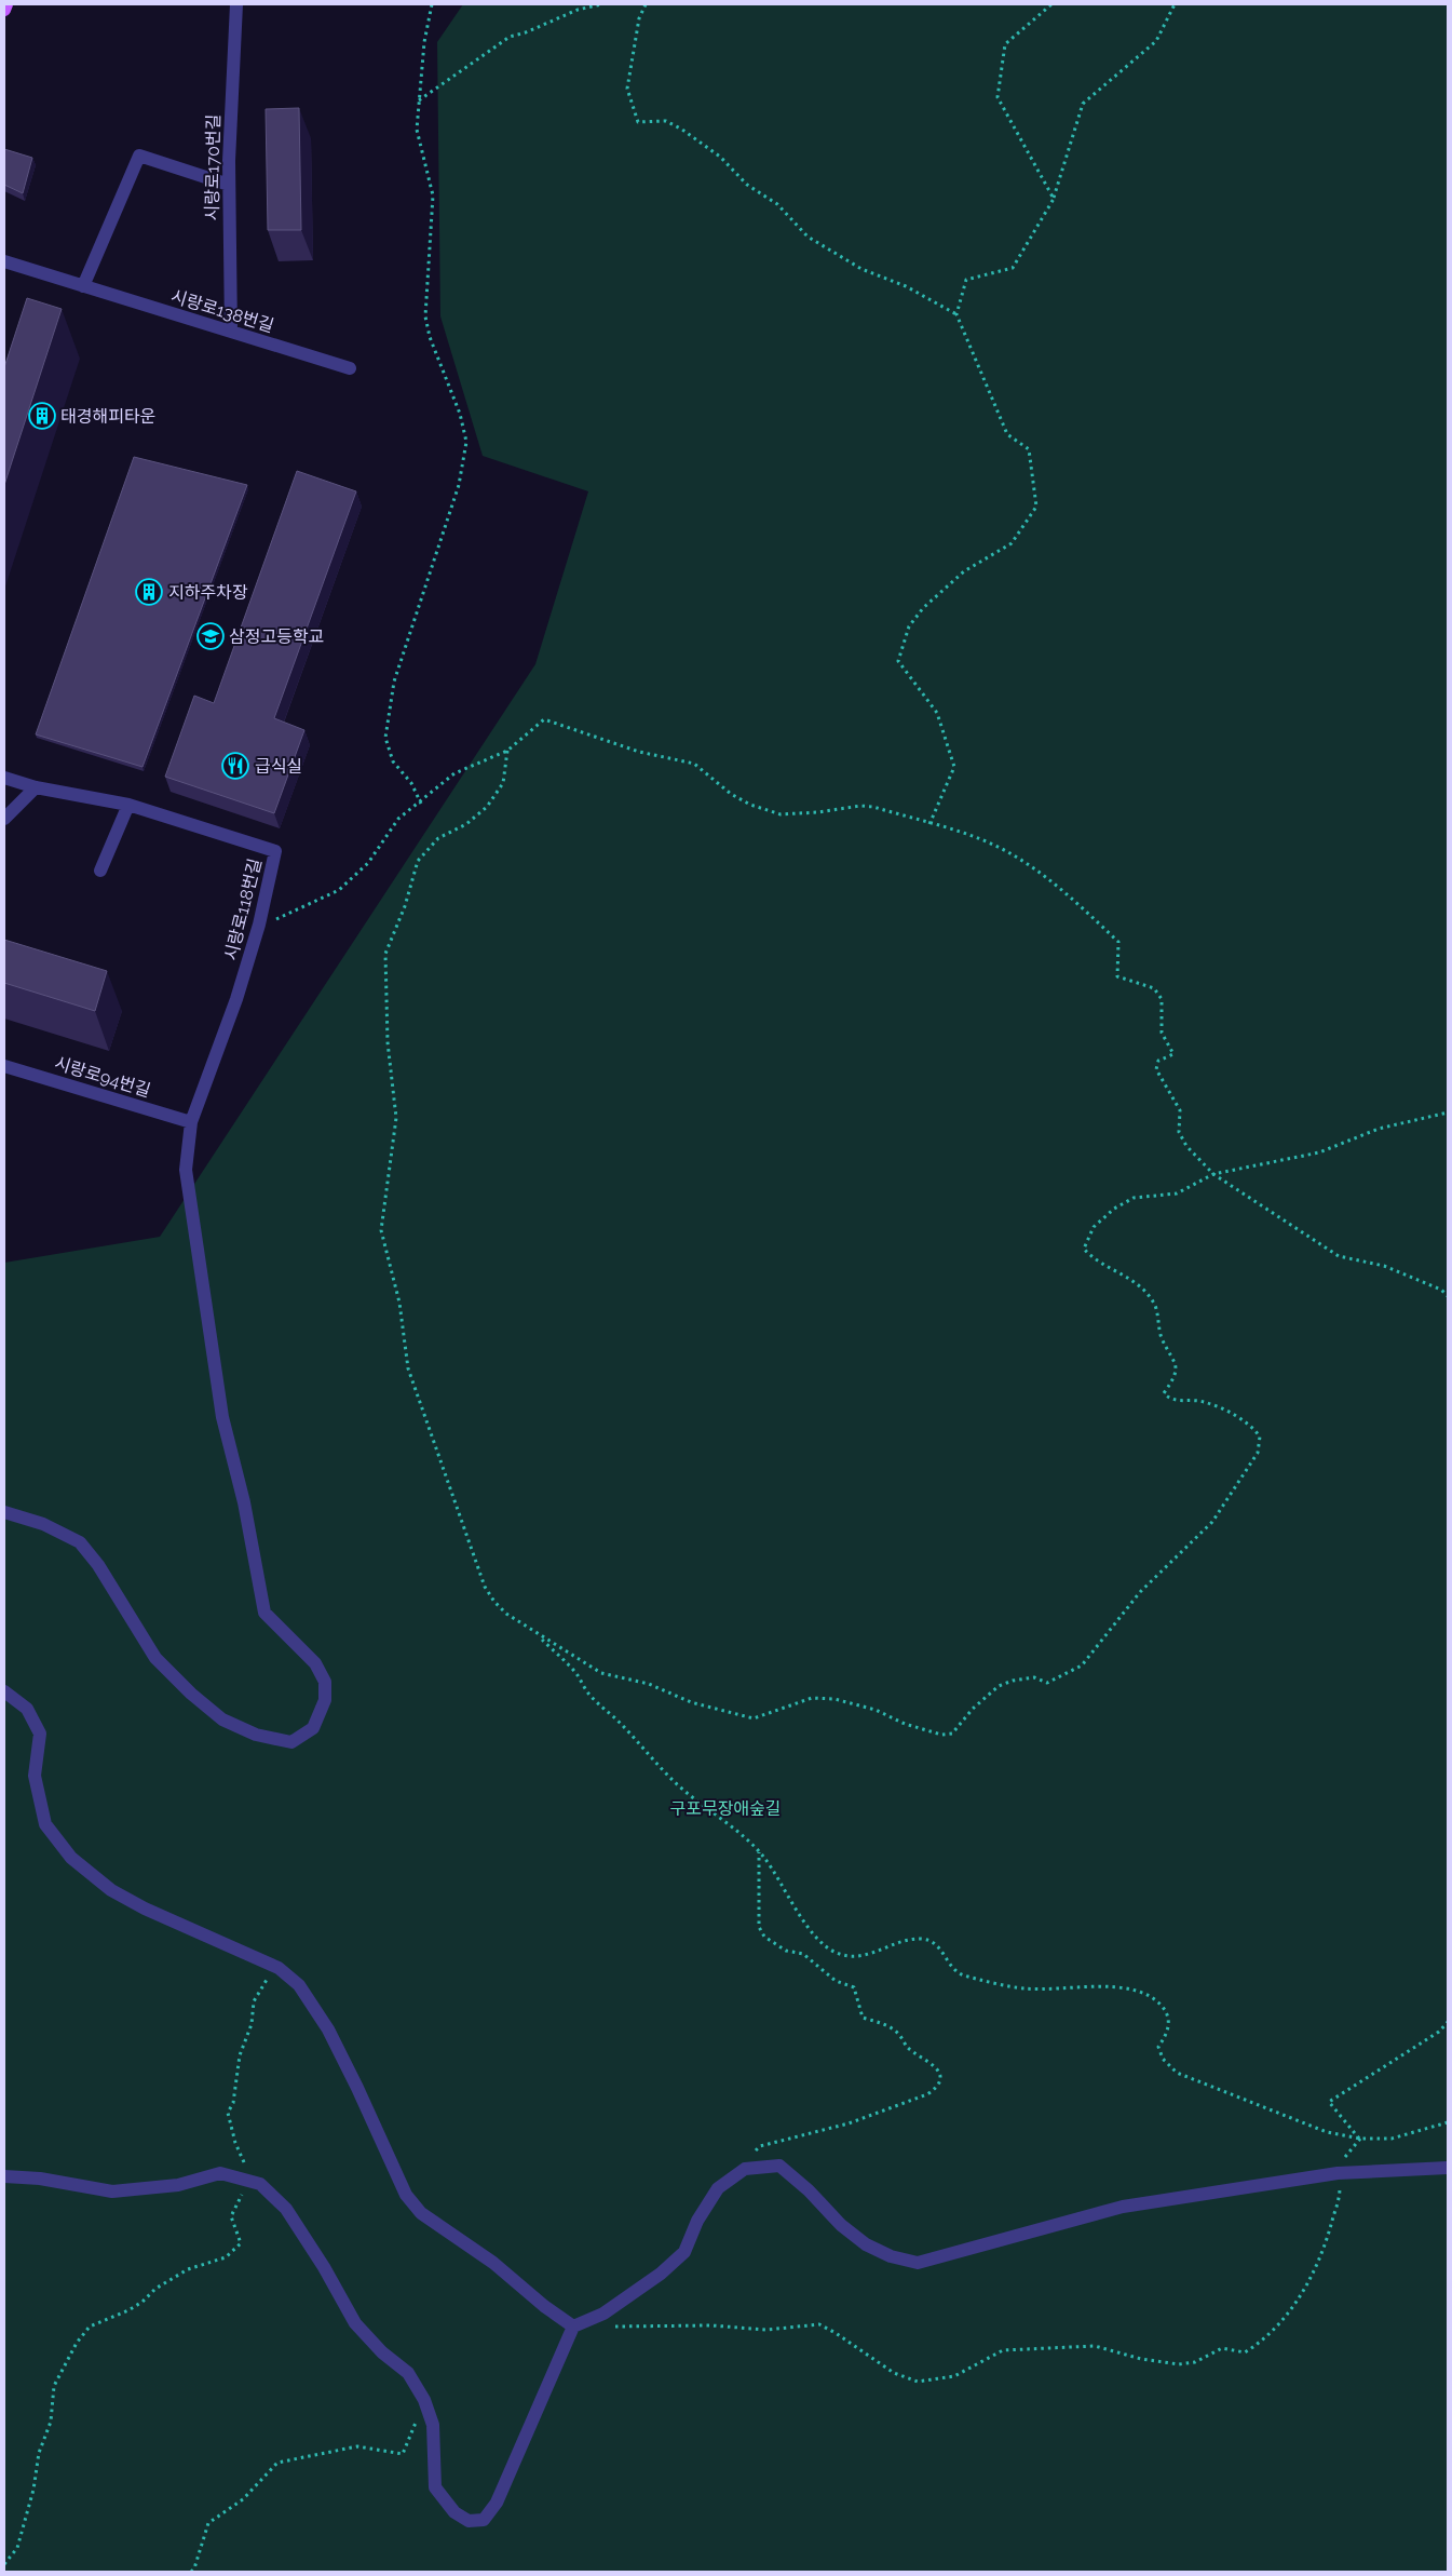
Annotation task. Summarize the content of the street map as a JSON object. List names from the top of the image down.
{
  "streets": {
    "street": [
      "시랑로170번길",
      "시랑로138번길",
      "시랑로118번길",
      "시랑로94번길"
    ]
  },
  "crossings": [
    ["시랑로170번길", "시랑로138번길"],
    ["시랑로118번길", "시랑로94번길"]
  ],
  "parks": ["구포무장애숲길"],
  "places": {
    "building": ["태경해피타운", "지하주차장"],
    "school or university": ["삼정고등학교"],
    "restaurant": ["급식실"]
  }
}
